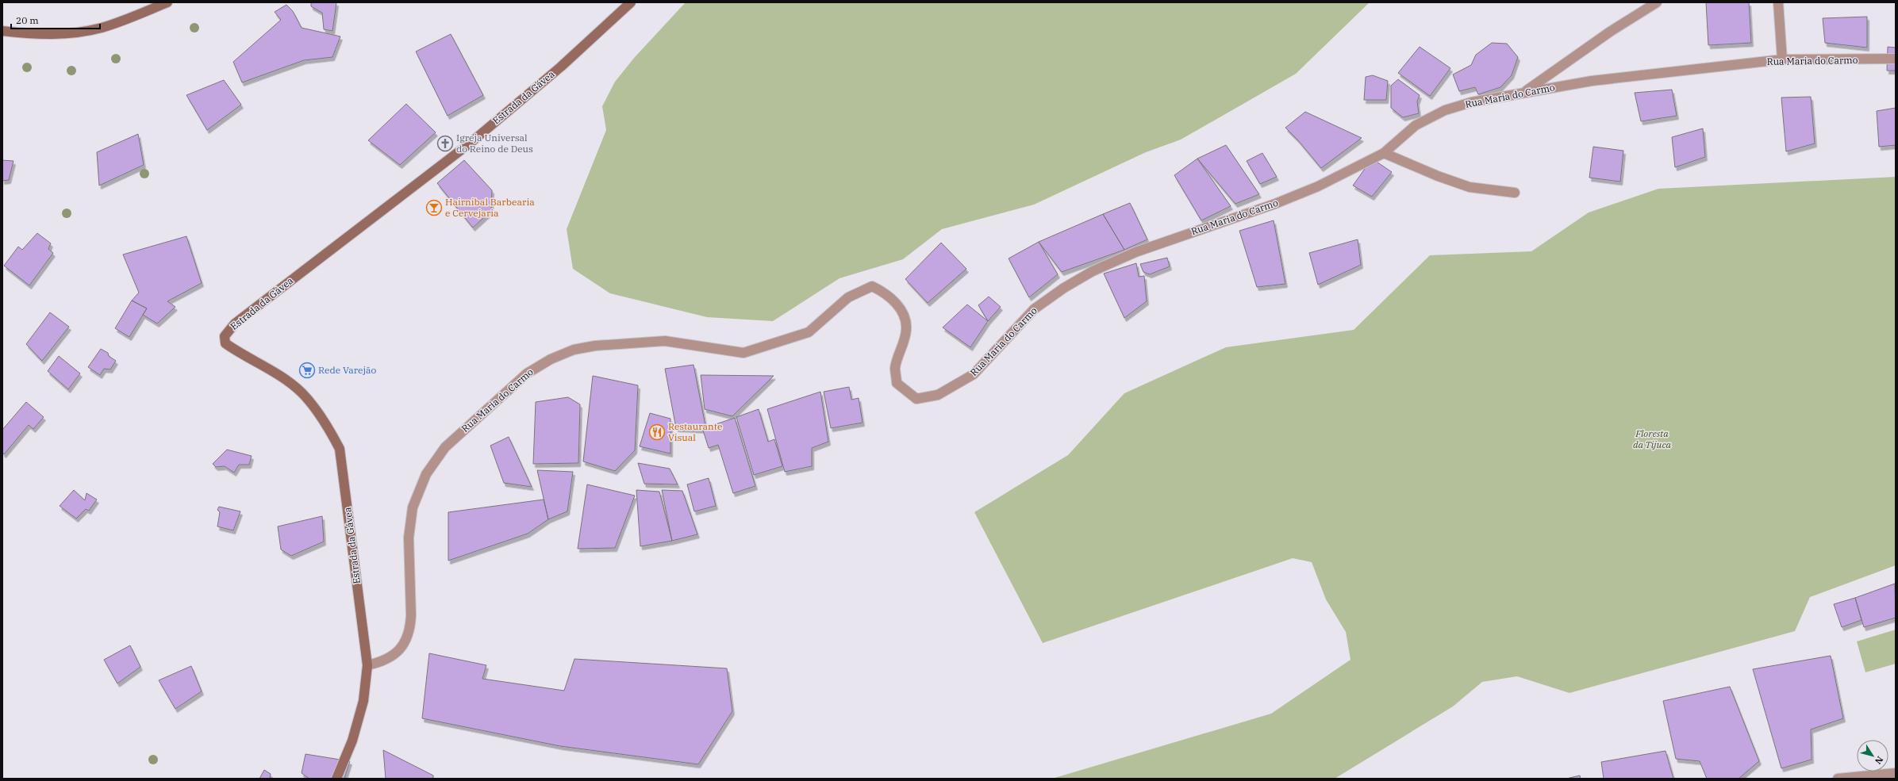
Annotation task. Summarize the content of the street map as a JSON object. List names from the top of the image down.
{
  "streets": {
    "street": ["Rua Maria do Carmo", "Estrada da Gávea"]
  },
  "crossings": [
    ["Rua Maria do Carmo", "Estrada da Gávea"]
  ],
  "parks": ["Floresta da Tijuca"],
  "places": {
    "church": ["Igreja Universal do Reino de Deus"],
    "bar": ["Hairnibal Barbearia e Cervejaria"],
    "supermarket": ["Rede Varejão"],
    "restaurant": ["Restaurante Visual"]
  },
  "scale_bar": "20 m",
  "north": "bottom right"
}
